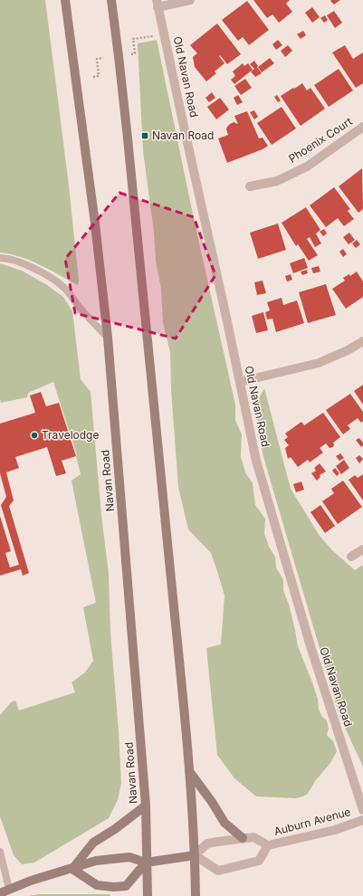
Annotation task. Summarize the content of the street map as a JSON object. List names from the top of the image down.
{
  "streets": {
    "main road": ["Navan Road"],
    "street": ["Old Navan Road", "Phoenix Court", "Auburn Avenue"]
  },
  "places": {
    "transit": ["Navan Road"],
    "other": ["Travelodge"]
  }
}
